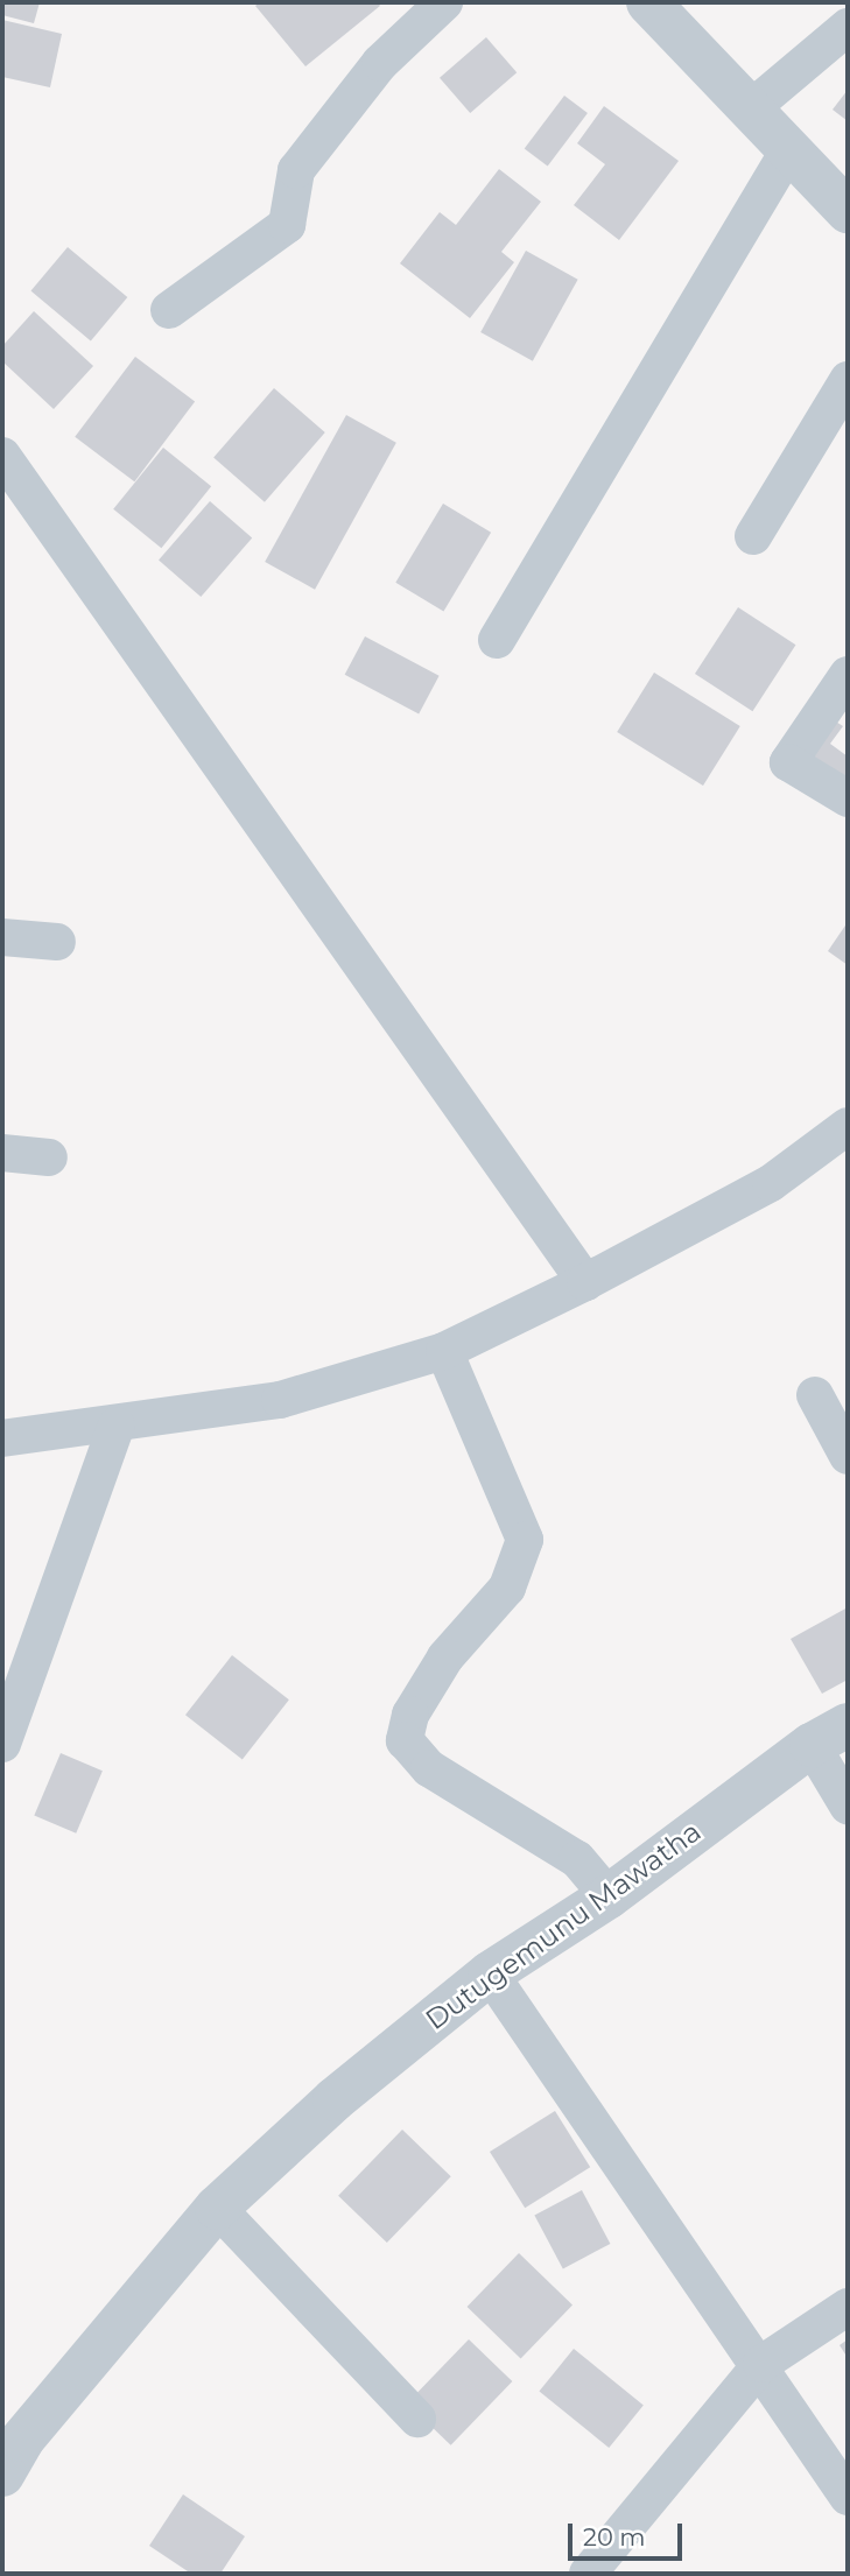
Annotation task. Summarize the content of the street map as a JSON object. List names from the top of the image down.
{
  "streets": {
    "street": ["Dutugemunu Mawatha"]
  },
  "scale_bar": "20 m"
}
